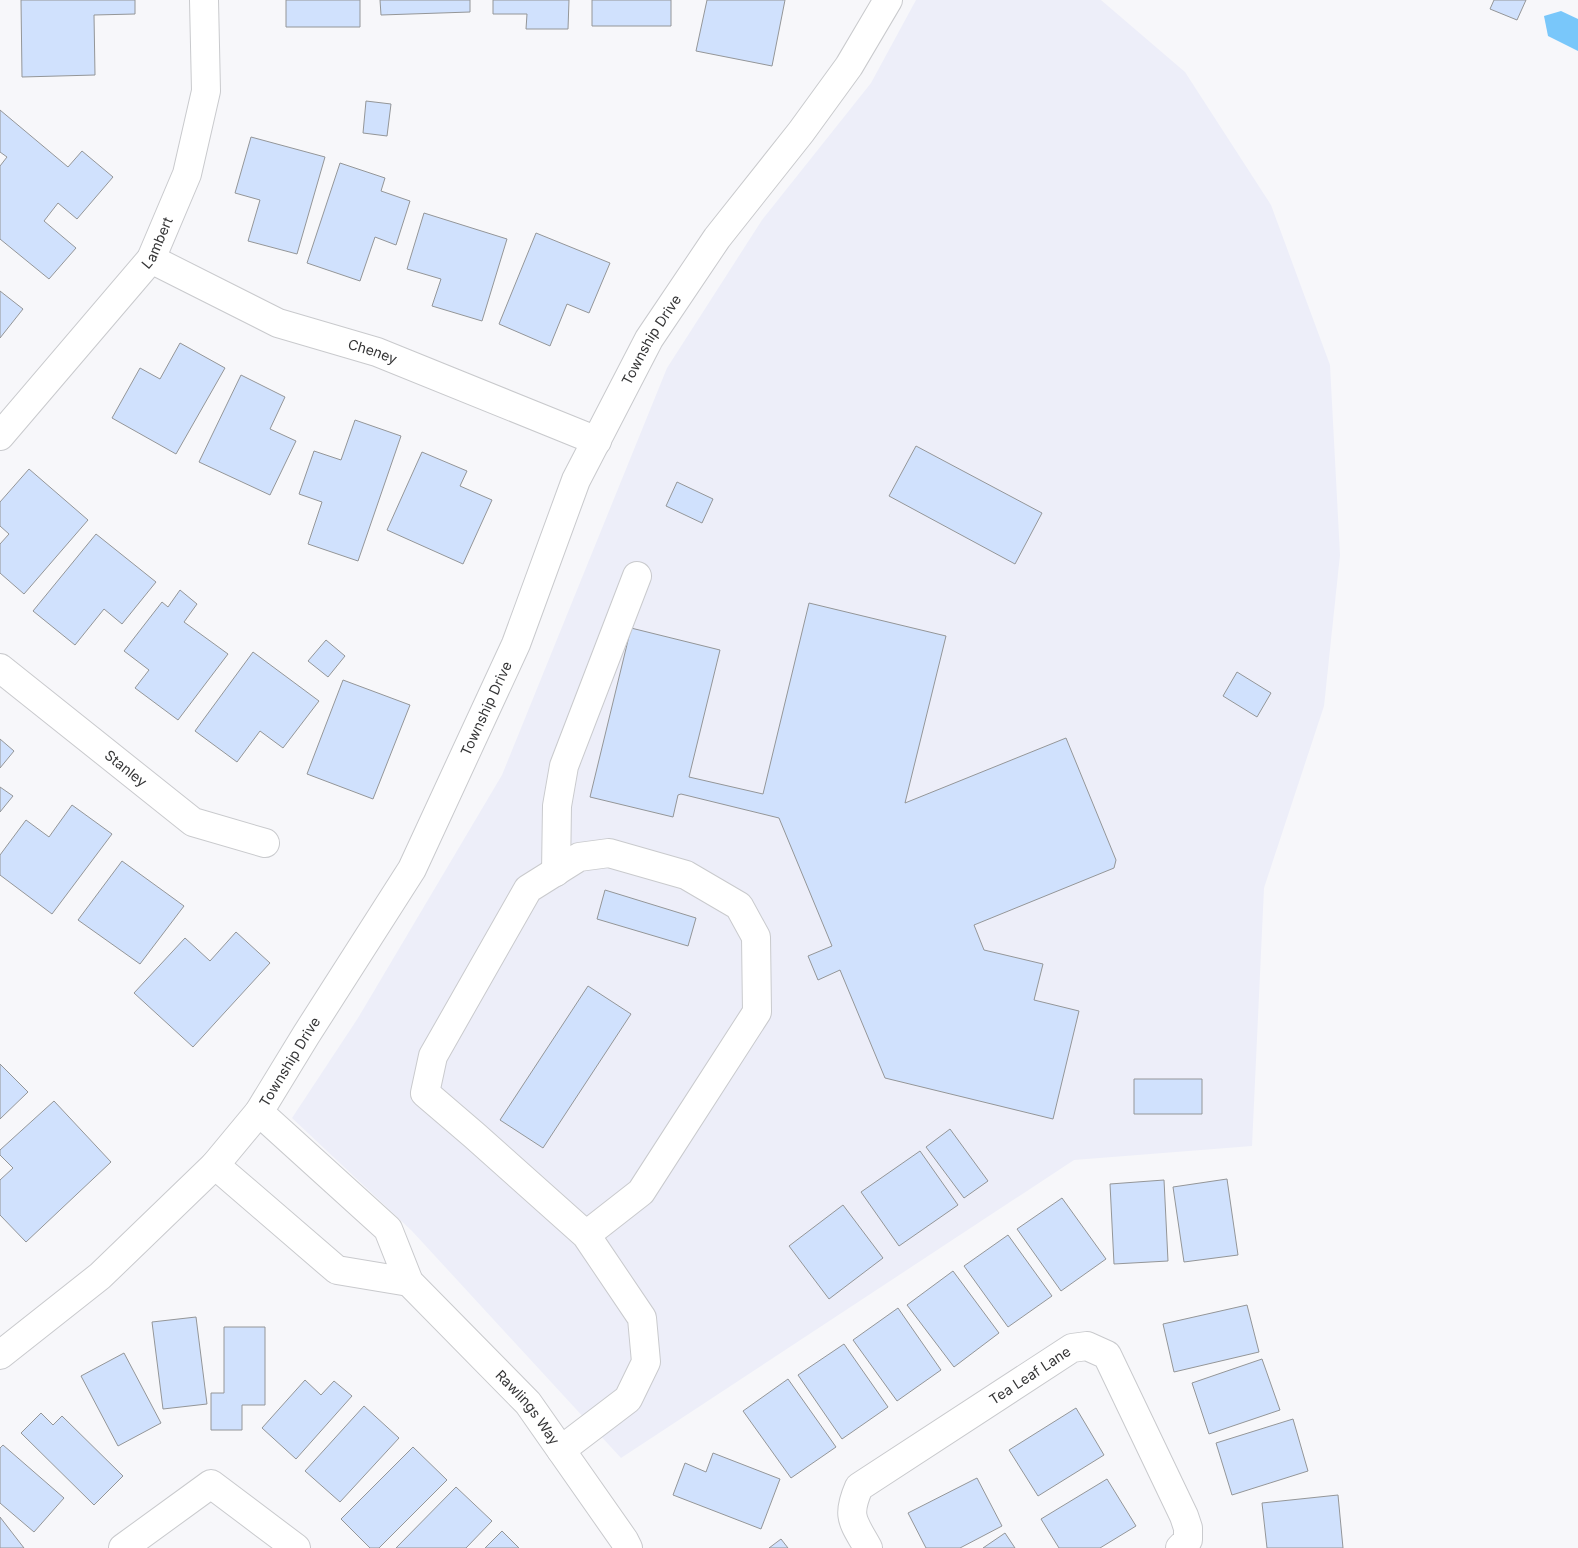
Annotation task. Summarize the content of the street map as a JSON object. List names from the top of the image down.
{
  "streets": {
    "street": [
      "Lambert",
      "Township Drive",
      "Cheney",
      "Stanley",
      "Tea Leaf Lane",
      "Rawlings Way"
    ]
  },
  "crossings": [
    ["Lambert", "Cheney"],
    ["Township Drive", "Cheney"],
    ["Township Drive", "Rawlings Way"]
  ]
}
